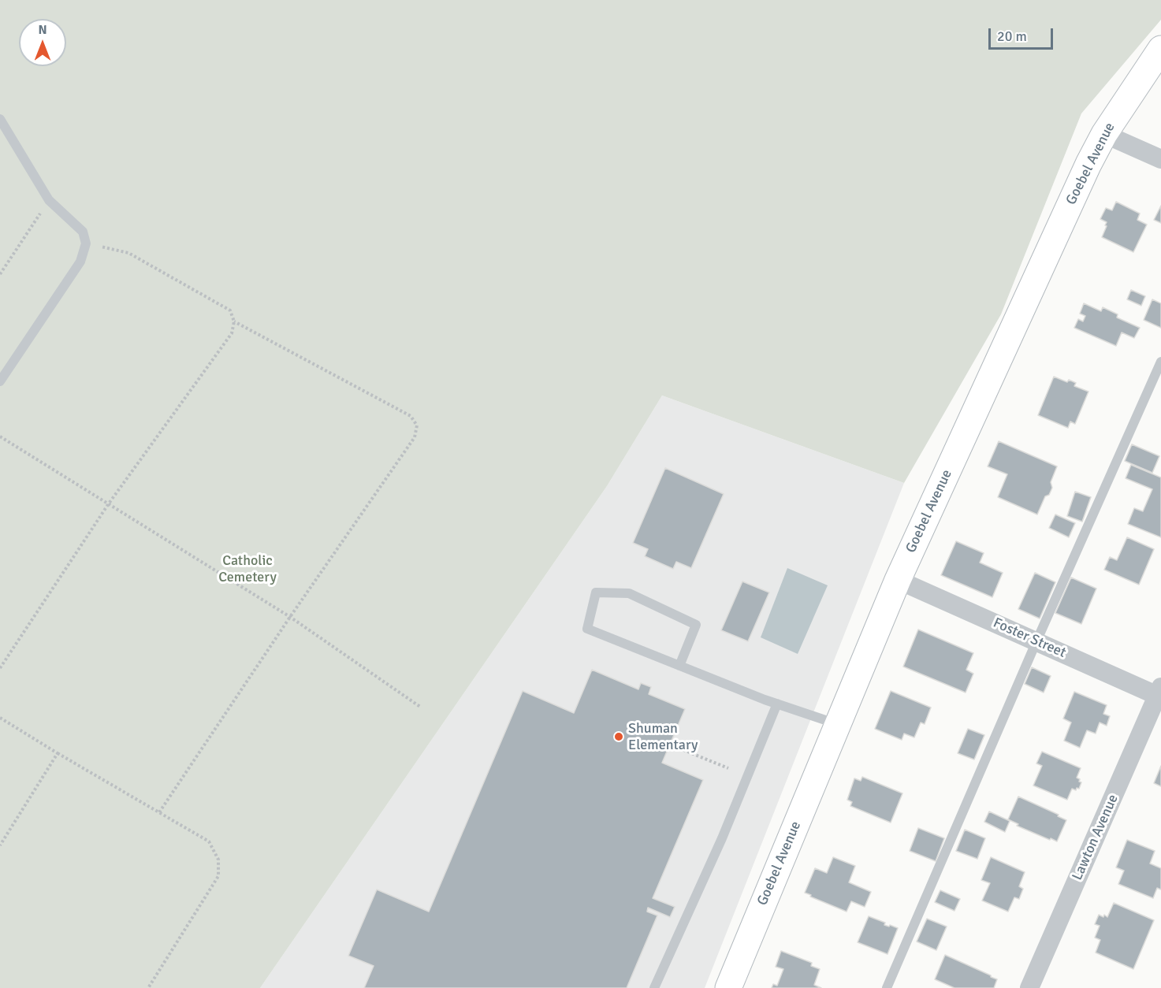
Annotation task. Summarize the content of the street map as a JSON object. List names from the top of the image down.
{
  "streets": {
    "street": ["Goebel Avenue", "Foster Street", "Lawton Avenue"]
  },
  "crossings": [
    ["Goebel Avenue", "Foster Street"],
    ["Foster Street", "Lawton Avenue"]
  ],
  "parks": ["Catholic Cemetery"],
  "places": ["Shuman Elementary"],
  "scale_bar": "20 m",
  "north": "top"
}
